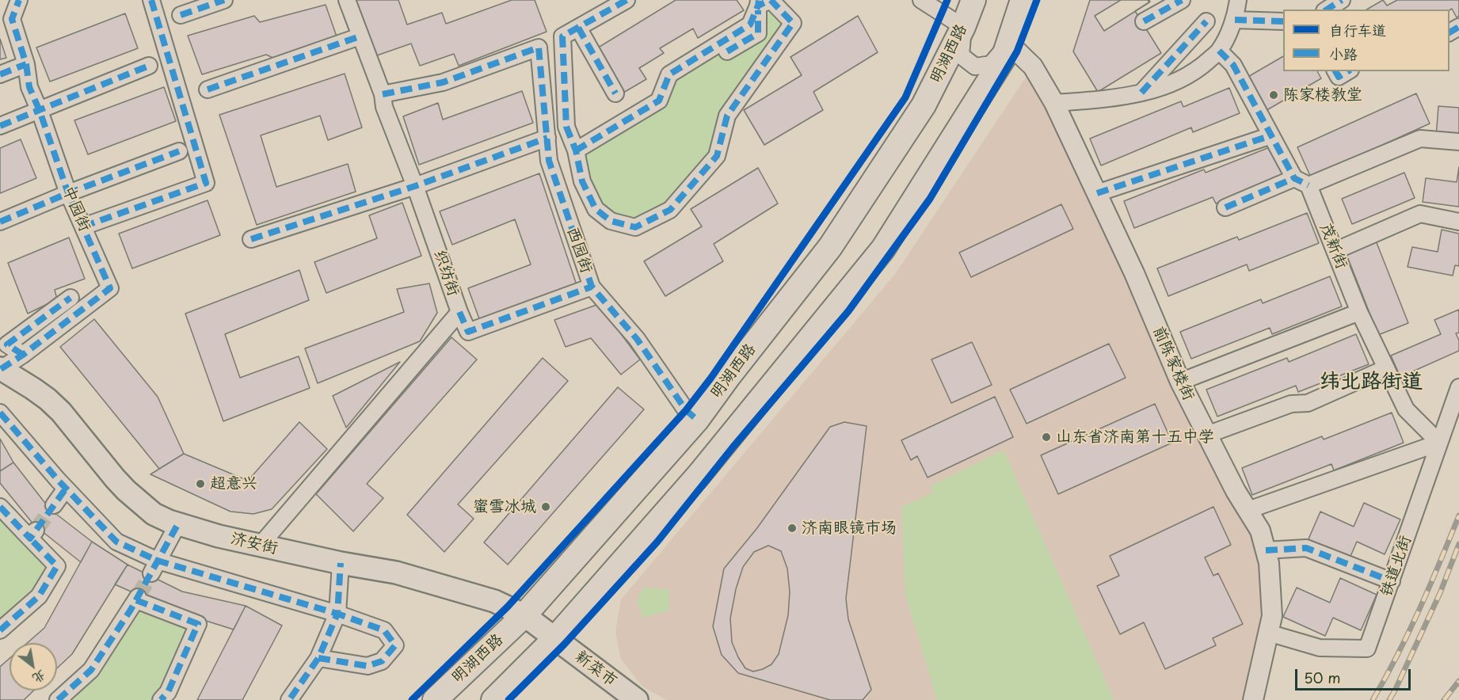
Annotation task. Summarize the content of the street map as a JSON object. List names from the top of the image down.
{
  "streets": {
    "main road": ["明湖西路", "济安街", "新菜市"],
    "street": [
      "中园街",
      "茂新街",
      "西园街",
      "织纺街",
      "前陈家楼街",
      "铁道北街"
    ]
  },
  "crossings": [
    ["明湖西路", "西园街"],
    ["明湖西路", "济安街"],
    ["中园街", "济安街"],
    ["茂新街", "铁道北街"],
    ["西园街", "织纺街"],
    ["织纺街", "济安街"],
    ["前陈家楼街", "铁道北街"],
    ["济安街", "新菜市"]
  ],
  "districts": ["纬北路街道"],
  "places": [
    "陈家楼教堂",
    "山东省济南第十五中学",
    "超意兴",
    "蜜雪冰城",
    "济南眼镜市场"
  ],
  "legend": ["自行车道", "小路"],
  "scale_bar": "50 m",
  "north": "bottom right"
}
